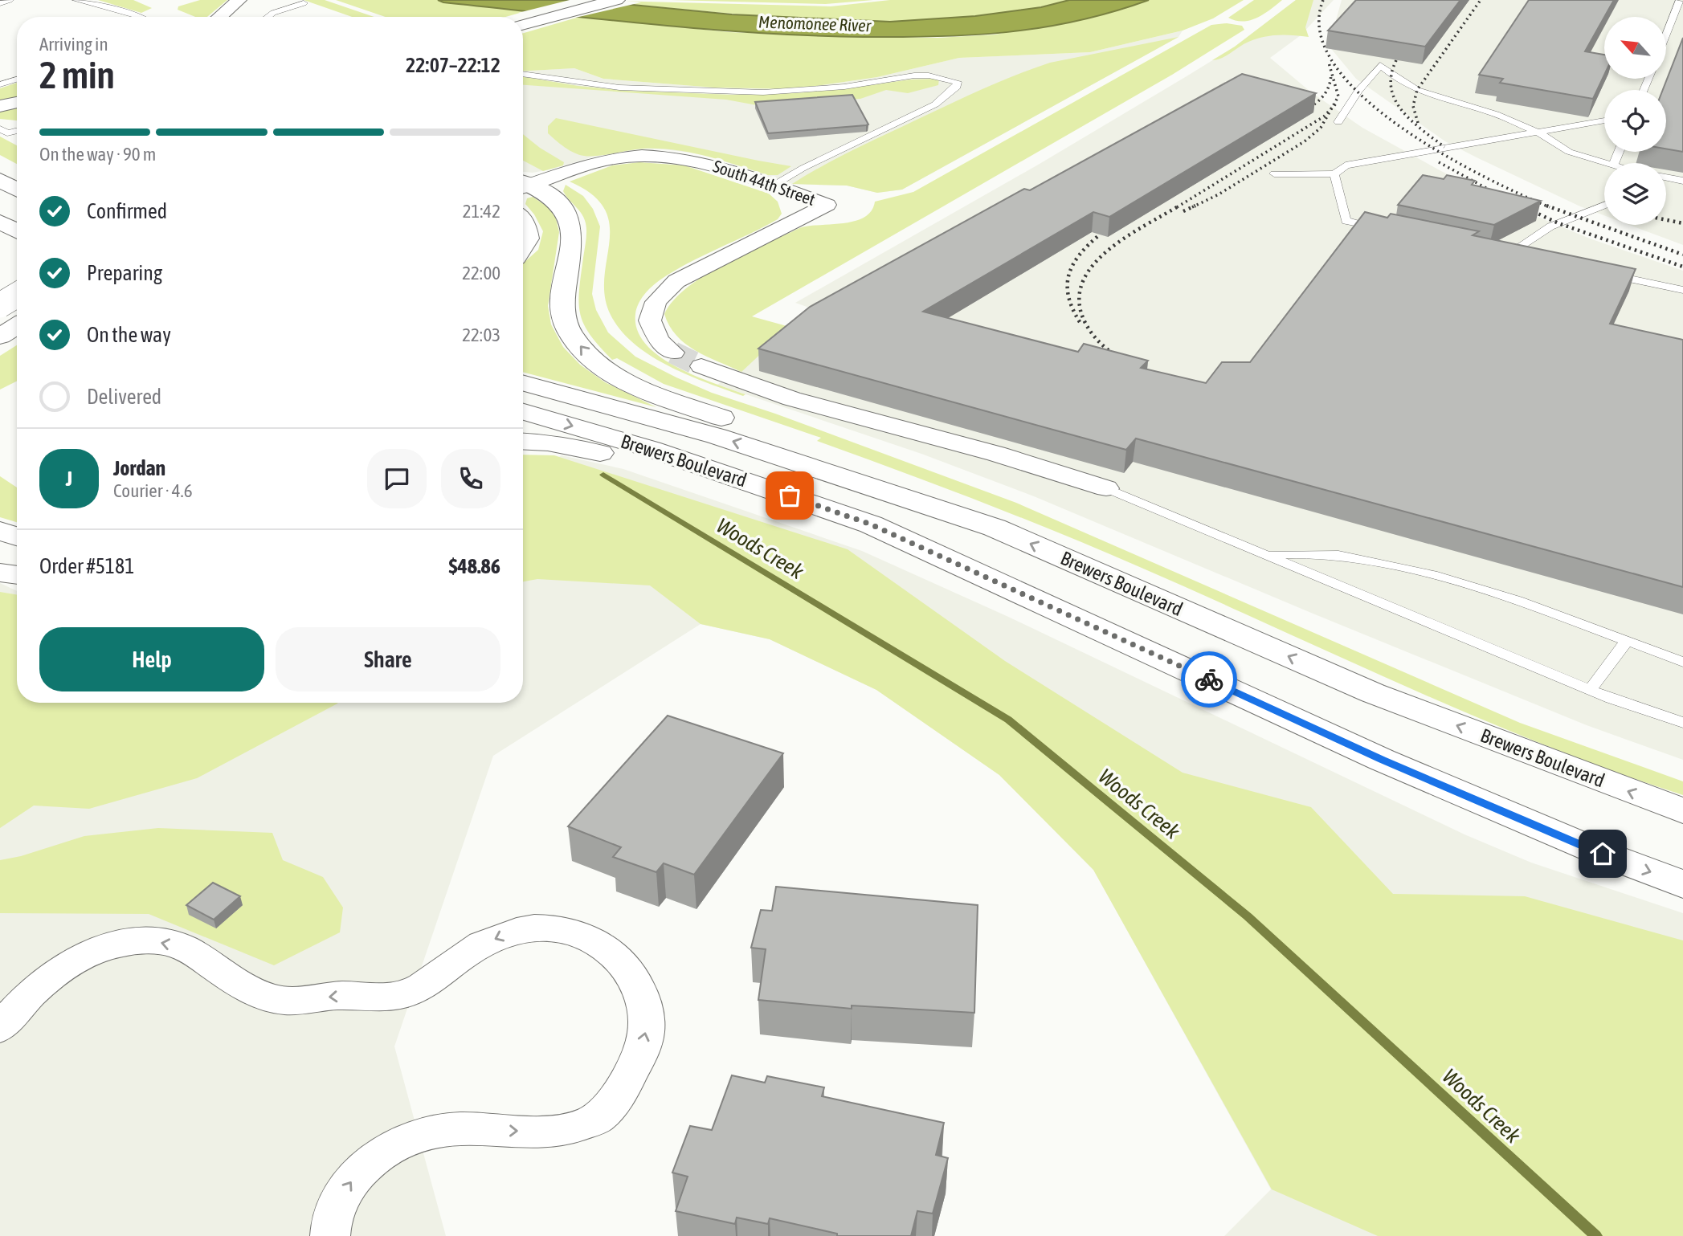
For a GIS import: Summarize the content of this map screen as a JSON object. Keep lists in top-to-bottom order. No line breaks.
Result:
{"streets":{"main road":["Brewers Boulevard"],"street":["South 44th Street"]},"water":["Menomonee River","Woods Creek"],"north":"top left","page":{"heading":["2 min","Arriving in","22:07–22:12"],"panel":["Jordan","Courier · 4.6","Order #5181","$48.86"],"bar":"On the way · 90 m","list":[["Confirmed","21:42"],["Preparing","22:00"],["On the way","22:03"],"Delivered"],"round":"J","buttons":["Help","Share"]}}
